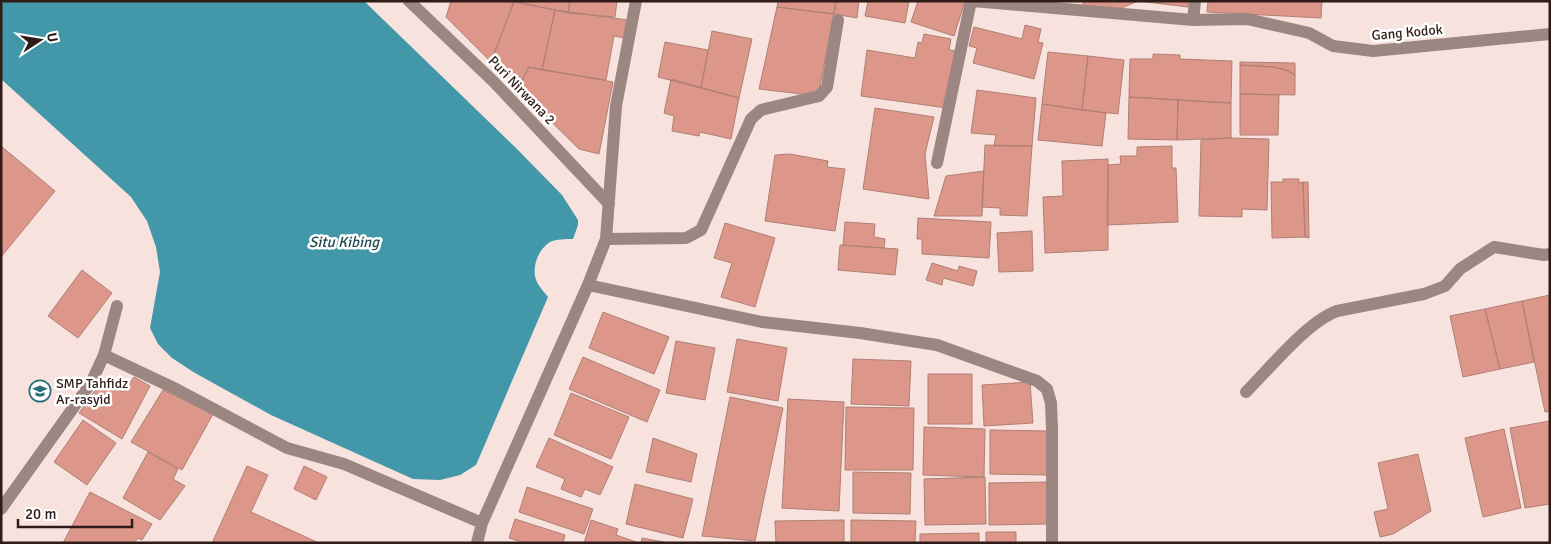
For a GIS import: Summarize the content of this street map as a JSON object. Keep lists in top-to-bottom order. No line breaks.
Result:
{"streets":{"street":["Gang Kodok","Puri Nirwana 2"]},"water":["Situ Kibing"],"places":{"school or university":["SMP Tahfidz Ar-rasyid"]},"scale_bar":"20 m","north":"right"}
